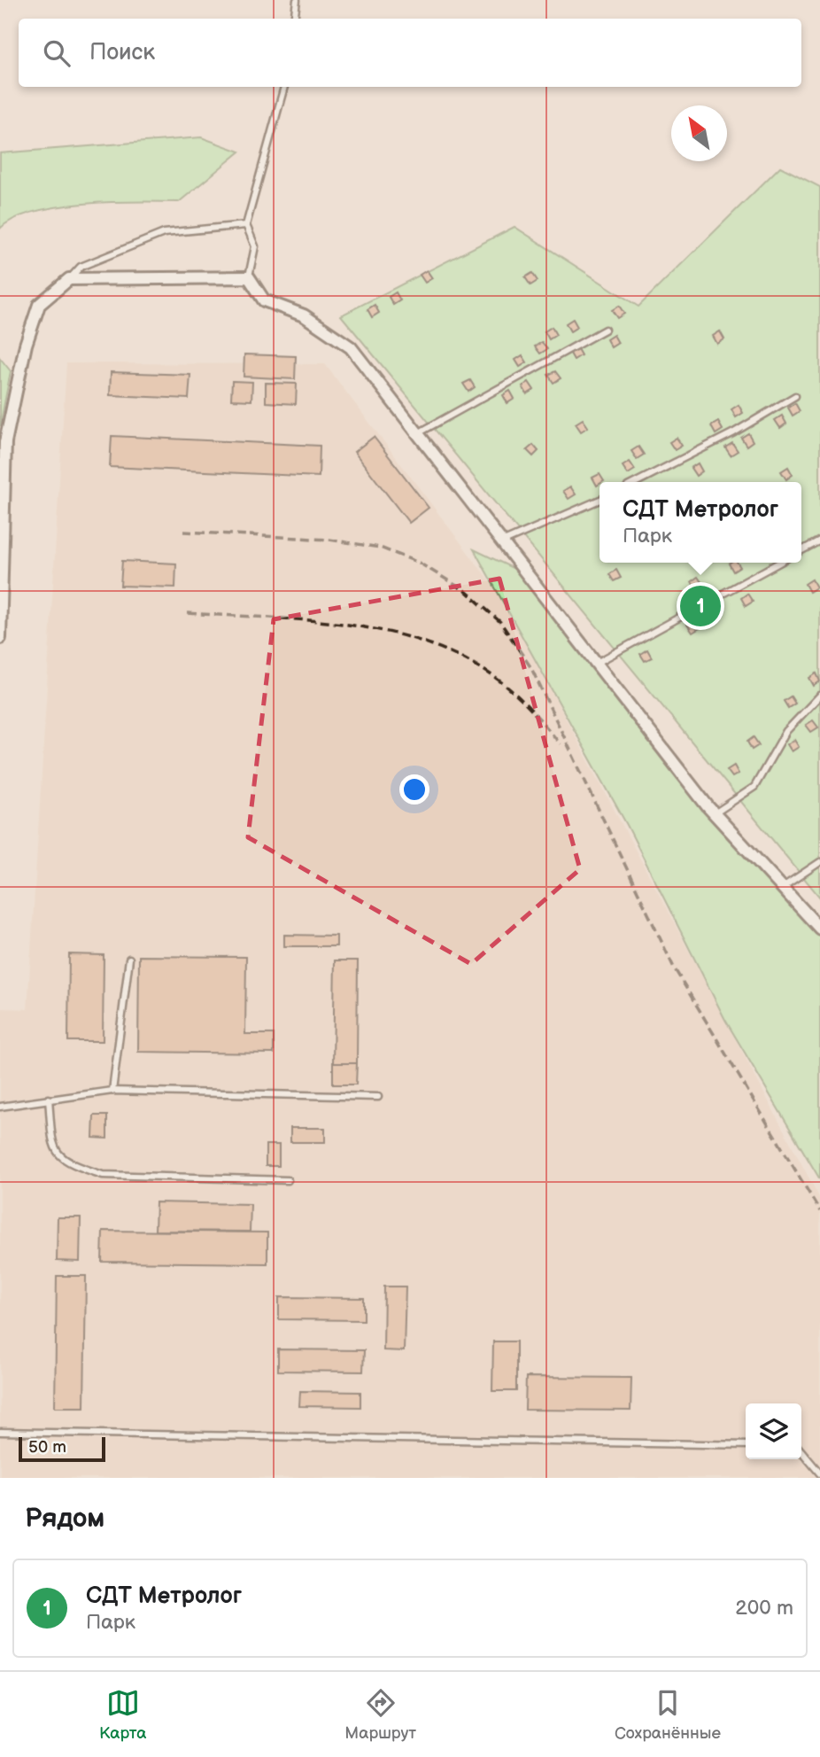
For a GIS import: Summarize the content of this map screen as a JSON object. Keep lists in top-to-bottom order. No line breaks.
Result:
{"scale_bar":"50 m","north":"top left","page":{"search":"Поиск","popup":["СДТ Метролог","Парк"],"pins":"1","scale":"50 m","heading":"Рядом","list":[{"mark":"1","name":"СДТ Метролог","note":"Парк","value":"200 m"}],"nav":["Карта","Маршрут","Сохранённые"]}}
